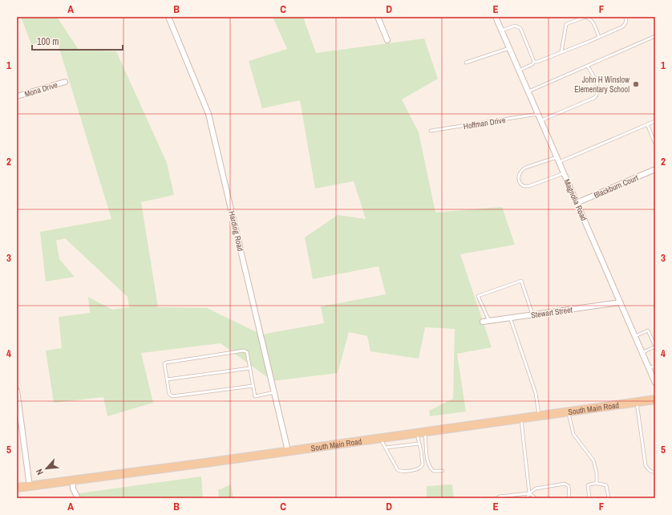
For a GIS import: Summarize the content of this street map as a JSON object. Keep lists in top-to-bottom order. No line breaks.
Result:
{"streets":{"main road":["South Main Road"],"street":["Mona Drive","Blackburn Court","Magnolia Road","Harding Road","Stewart Street"],"lane":["Hoffman Drive"]},"crossings":[["Hoffman Drive","Magnolia Road"],["Blackburn Court","Magnolia Road"],["Magnolia Road","Stewart Street"],["Harding Road","South Main Road"]],"places":["John H Winslow Elementary School"],"scale_bar":"100 m","north":"bottom left","grid":{"columns":["A","B","C","D","E","F"],"rows":["1","2","3","4","5"]}}
